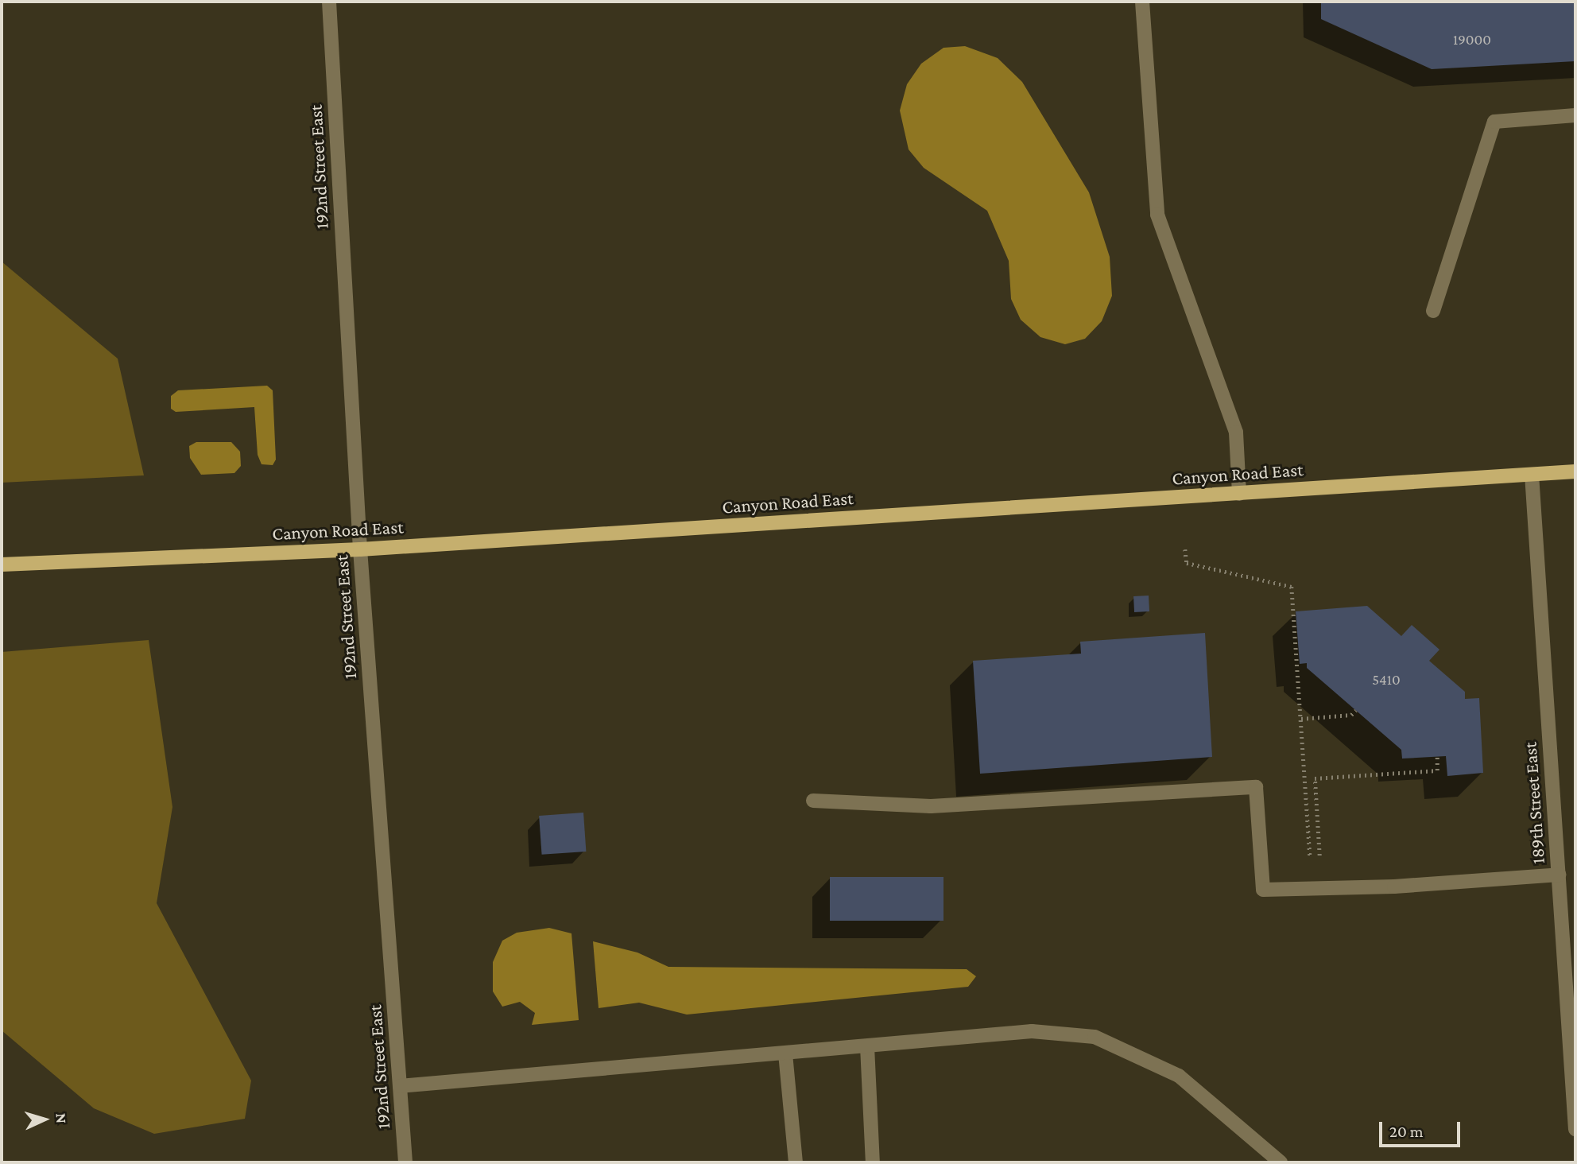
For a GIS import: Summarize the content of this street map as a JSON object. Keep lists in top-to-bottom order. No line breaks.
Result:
{"streets":{"main road":["Canyon Road East"],"street":["192nd Street East","189th Street East"]},"crossings":[["192nd Street East","Canyon Road East"],["Canyon Road East","189th Street East"]],"house_numbers":["19000","5410"],"scale_bar":"20 m","north":"right"}
